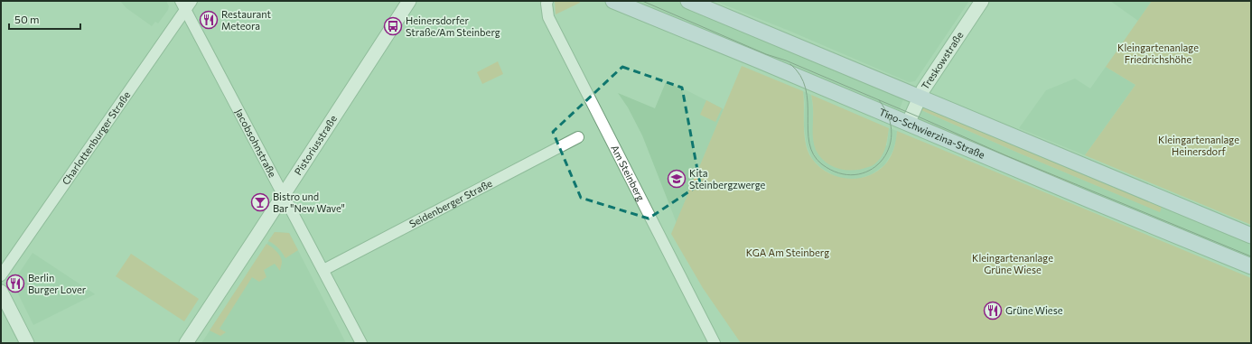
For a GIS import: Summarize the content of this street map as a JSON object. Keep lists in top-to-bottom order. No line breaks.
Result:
{"streets":{"main road":["Tino-Schwierzina-Straße"],"street":["Treskowstraße","Charlottenburger Straße","Jacobsohnstraße","Pistoriusstraße","Am Steinberg","Seidenberger Straße"]},"crossings":[["Treskowstraße","Tino-Schwierzina-Straße"],["Charlottenburger Straße","Jacobsohnstraße"],["Jacobsohnstraße","Pistoriusstraße"],["Jacobsohnstraße","Seidenberger Straße"]],"parks":["Kleingartenanlage Friedrichshöhe","Kleingartenanlage Heinersdorf","KGA Am Steinberg","Kleingartenanlage Grüne Wiese"],"places":{"restaurant":["Restaurant Meteora","Berlin Burger Lover","Grüne Wiese"],"bus stop":["Heinersdorfer Straße/Am Steinberg"],"school or university":["Kita Steinbergzwerge"],"bar":["Bistro und Bar \"New Wave\""]},"scale_bar":"50 m"}
